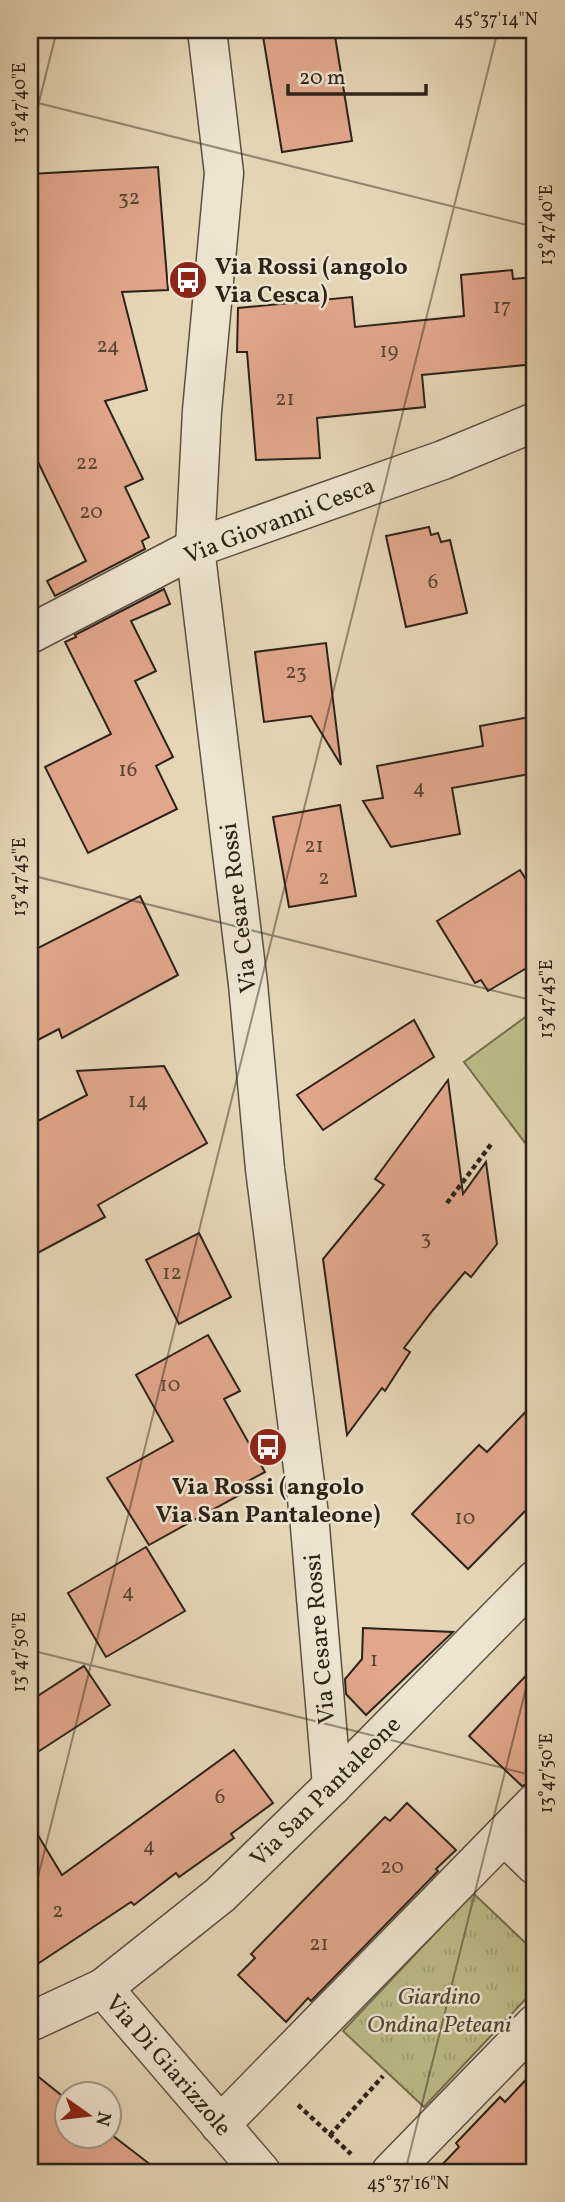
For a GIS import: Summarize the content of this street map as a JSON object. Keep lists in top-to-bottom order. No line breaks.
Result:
{"streets":{"street":["Via Giovanni Cesca","Via Cesare Rossi","Via San Pantaleone","Via Di Giarizzole"]},"crossings":[["Via Giovanni Cesca","Via Cesare Rossi"],["Via Cesare Rossi","Via San Pantaleone"],["Via San Pantaleone","Via Di Giarizzole"]],"parks":["Giardino Ondina Peteani"],"places":{"bus stop":["Via Rossi (angolo Via Cesca)","Via Rossi (angolo Via San Pantaleone)"]},"house_numbers":["32","17","24","19","21","22","20","6","23","16","4","21","2","14","3","12","10","10","4","1","6","4","20","2","21"],"scale_bar":"20 m","north":"right","coordinates":["45°37'14\"N","13°47'40\"E","13°47'45\"E","13°47'50\"E","45°37'16\"N"]}
